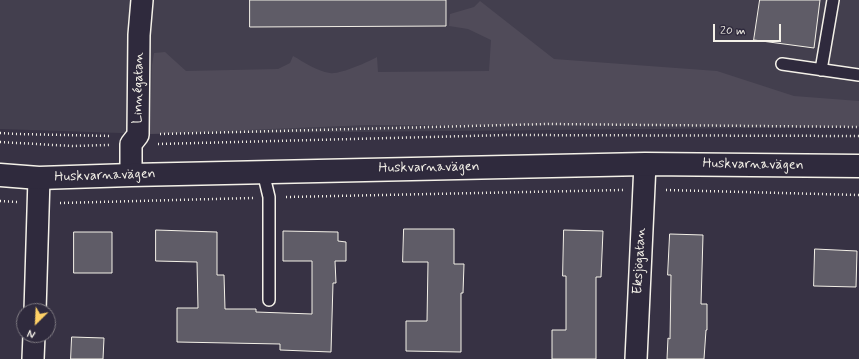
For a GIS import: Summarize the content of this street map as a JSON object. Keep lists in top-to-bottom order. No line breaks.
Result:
{"streets":{"street":["Linnégatan","Huskvarnavägen","Eksjögatan"]},"crossings":[["Linnégatan","Huskvarnavägen"],["Huskvarnavägen","Eksjögatan"]],"scale_bar":"20 m","north":"bottom left"}
